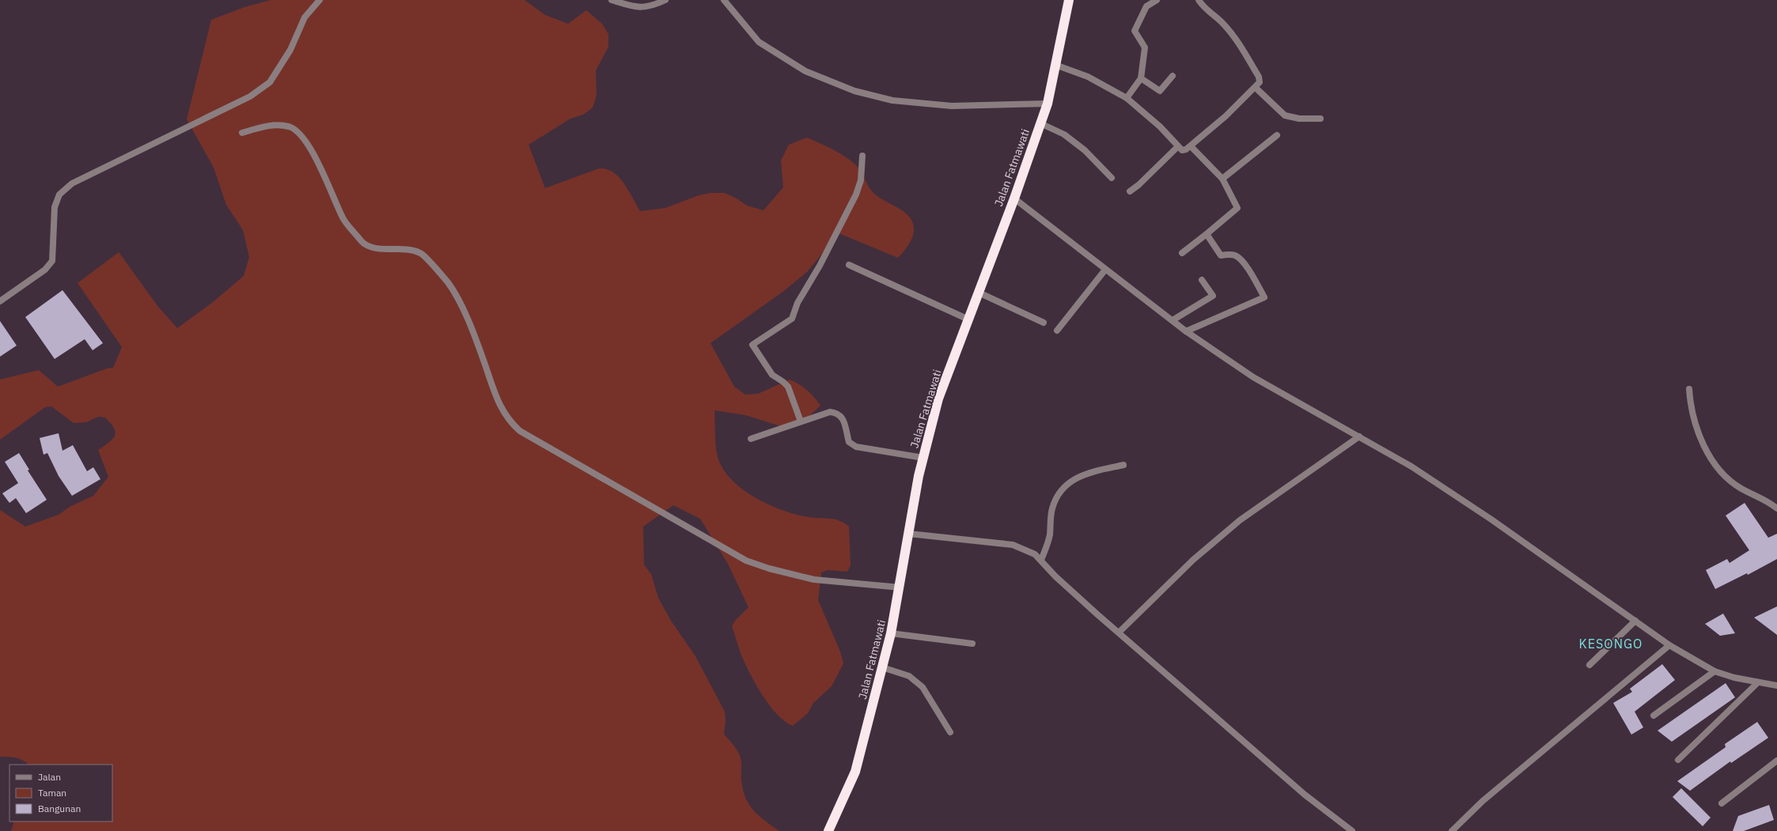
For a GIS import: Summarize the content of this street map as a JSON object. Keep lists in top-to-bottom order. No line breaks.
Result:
{"streets":{"highway":["Jalan Fatmawati"]},"districts":["KESONGO"],"legend":["Jalan","Taman","Bangunan"]}
